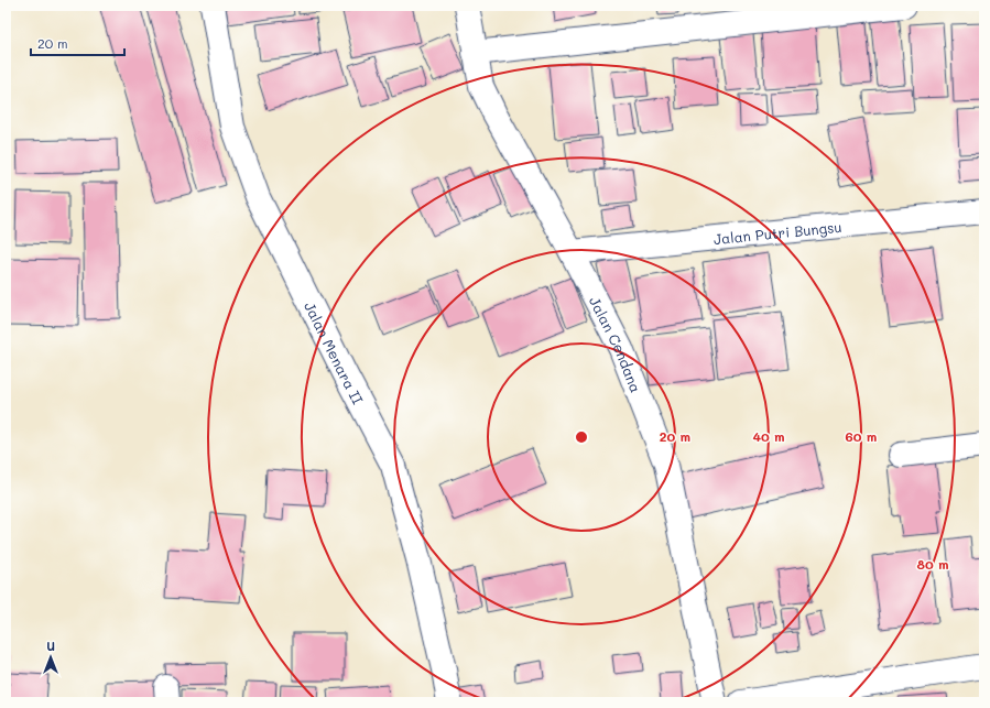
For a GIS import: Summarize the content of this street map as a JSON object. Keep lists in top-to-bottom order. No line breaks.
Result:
{"streets":{"street":["Jalan Putri Bungsu","Jalan Cendana","Jalan Menara II"]},"crossings":[["Jalan Putri Bungsu","Jalan Cendana"]],"scale_bar":"20 m","north":"top","rings":["20 m","40 m","60 m","80 m"]}
